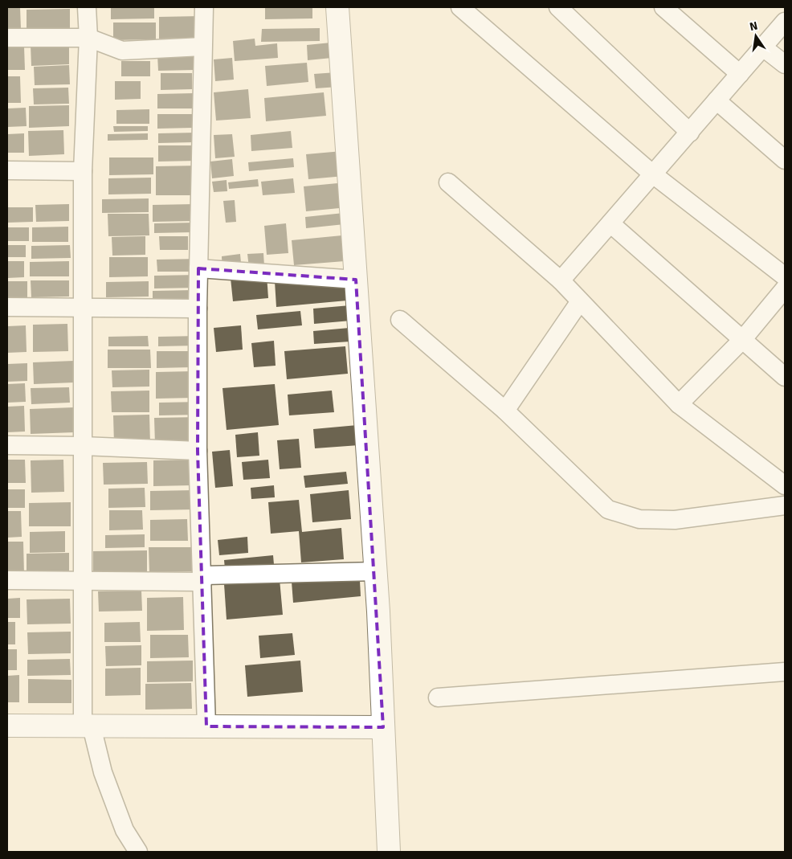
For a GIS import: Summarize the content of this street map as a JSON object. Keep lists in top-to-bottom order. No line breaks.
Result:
{"north":"top"}
